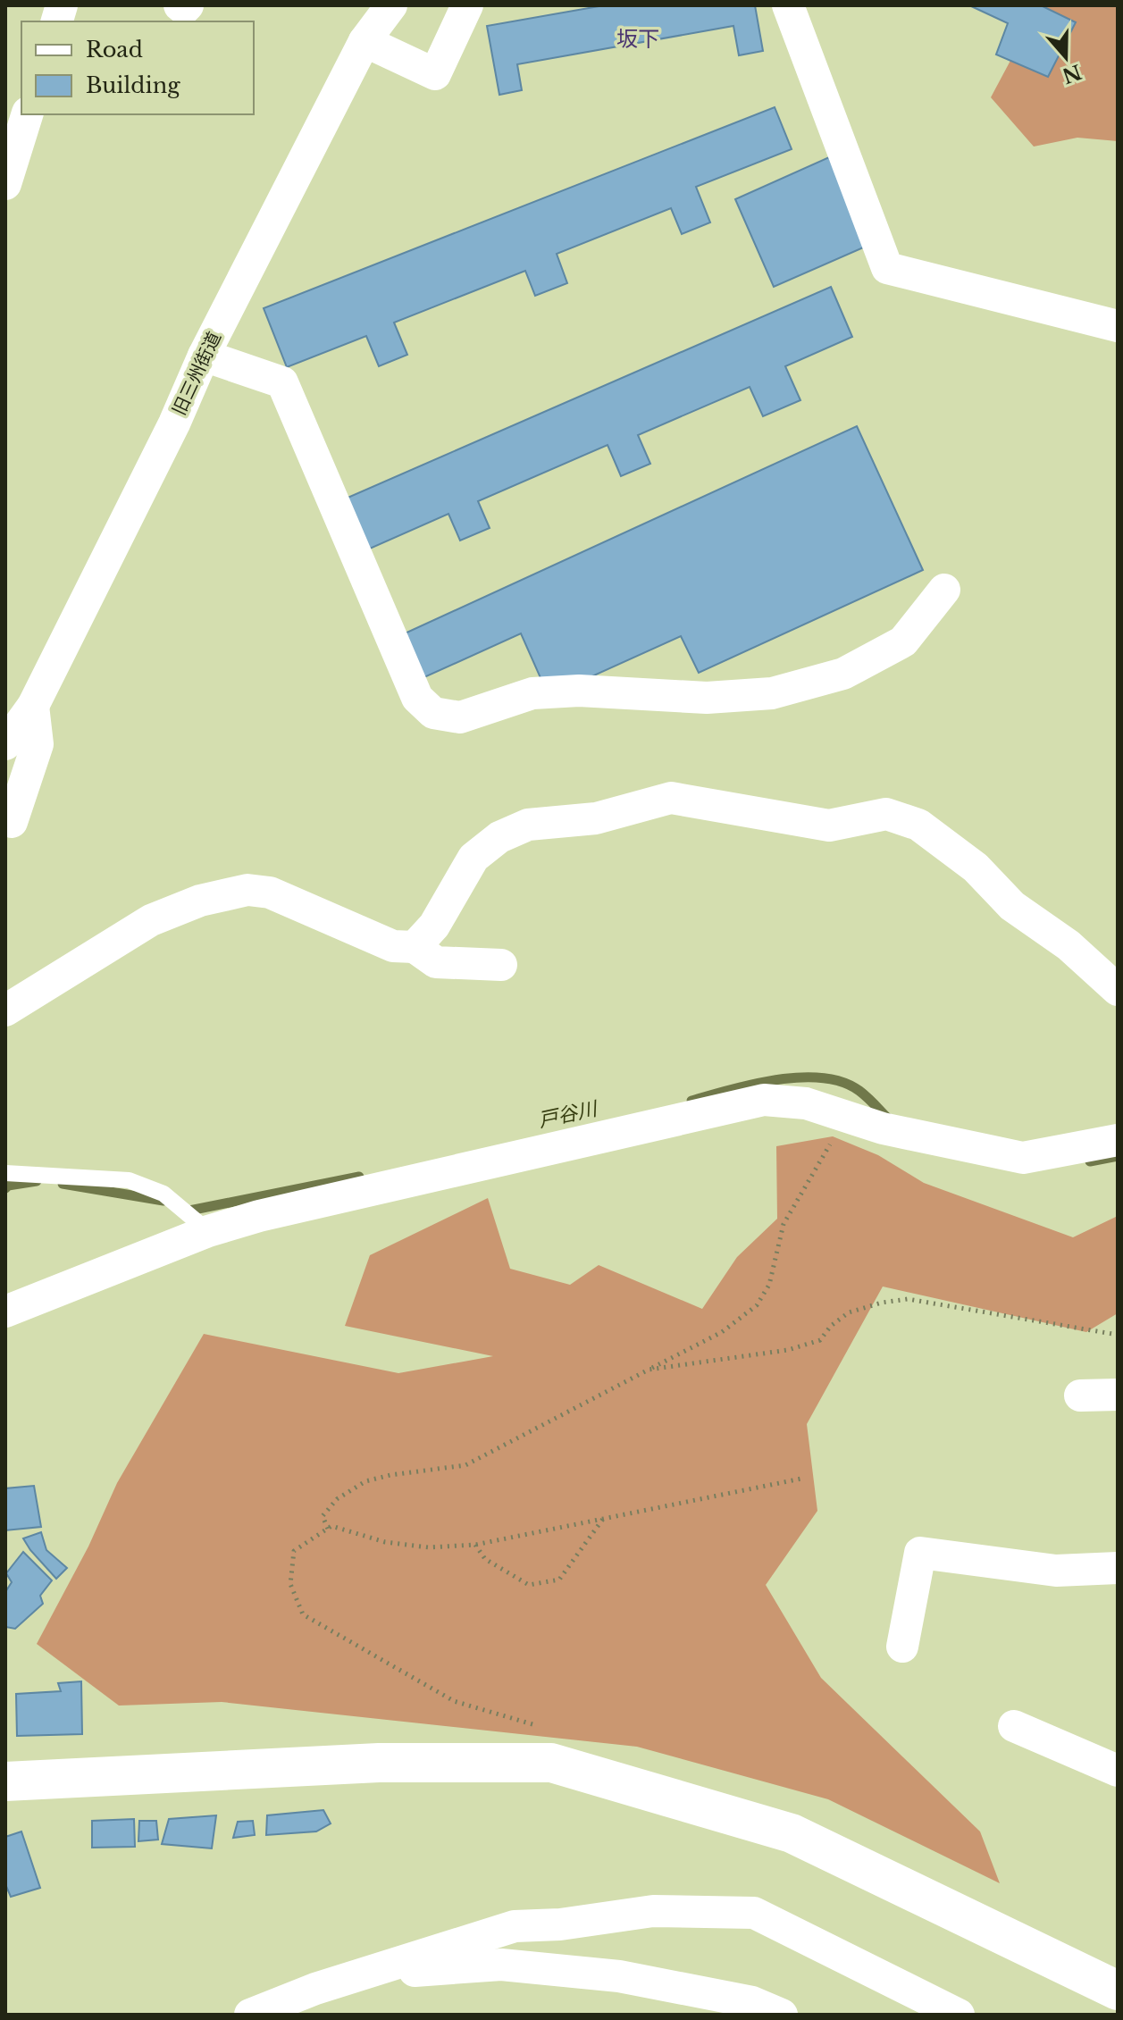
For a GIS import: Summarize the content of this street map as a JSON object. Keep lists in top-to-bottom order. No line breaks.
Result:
{"streets":{"street":["旧三州街道"]},"districts":["坂下"],"water":["戸谷川"],"legend":["Road","Building"],"north":"bottom"}
